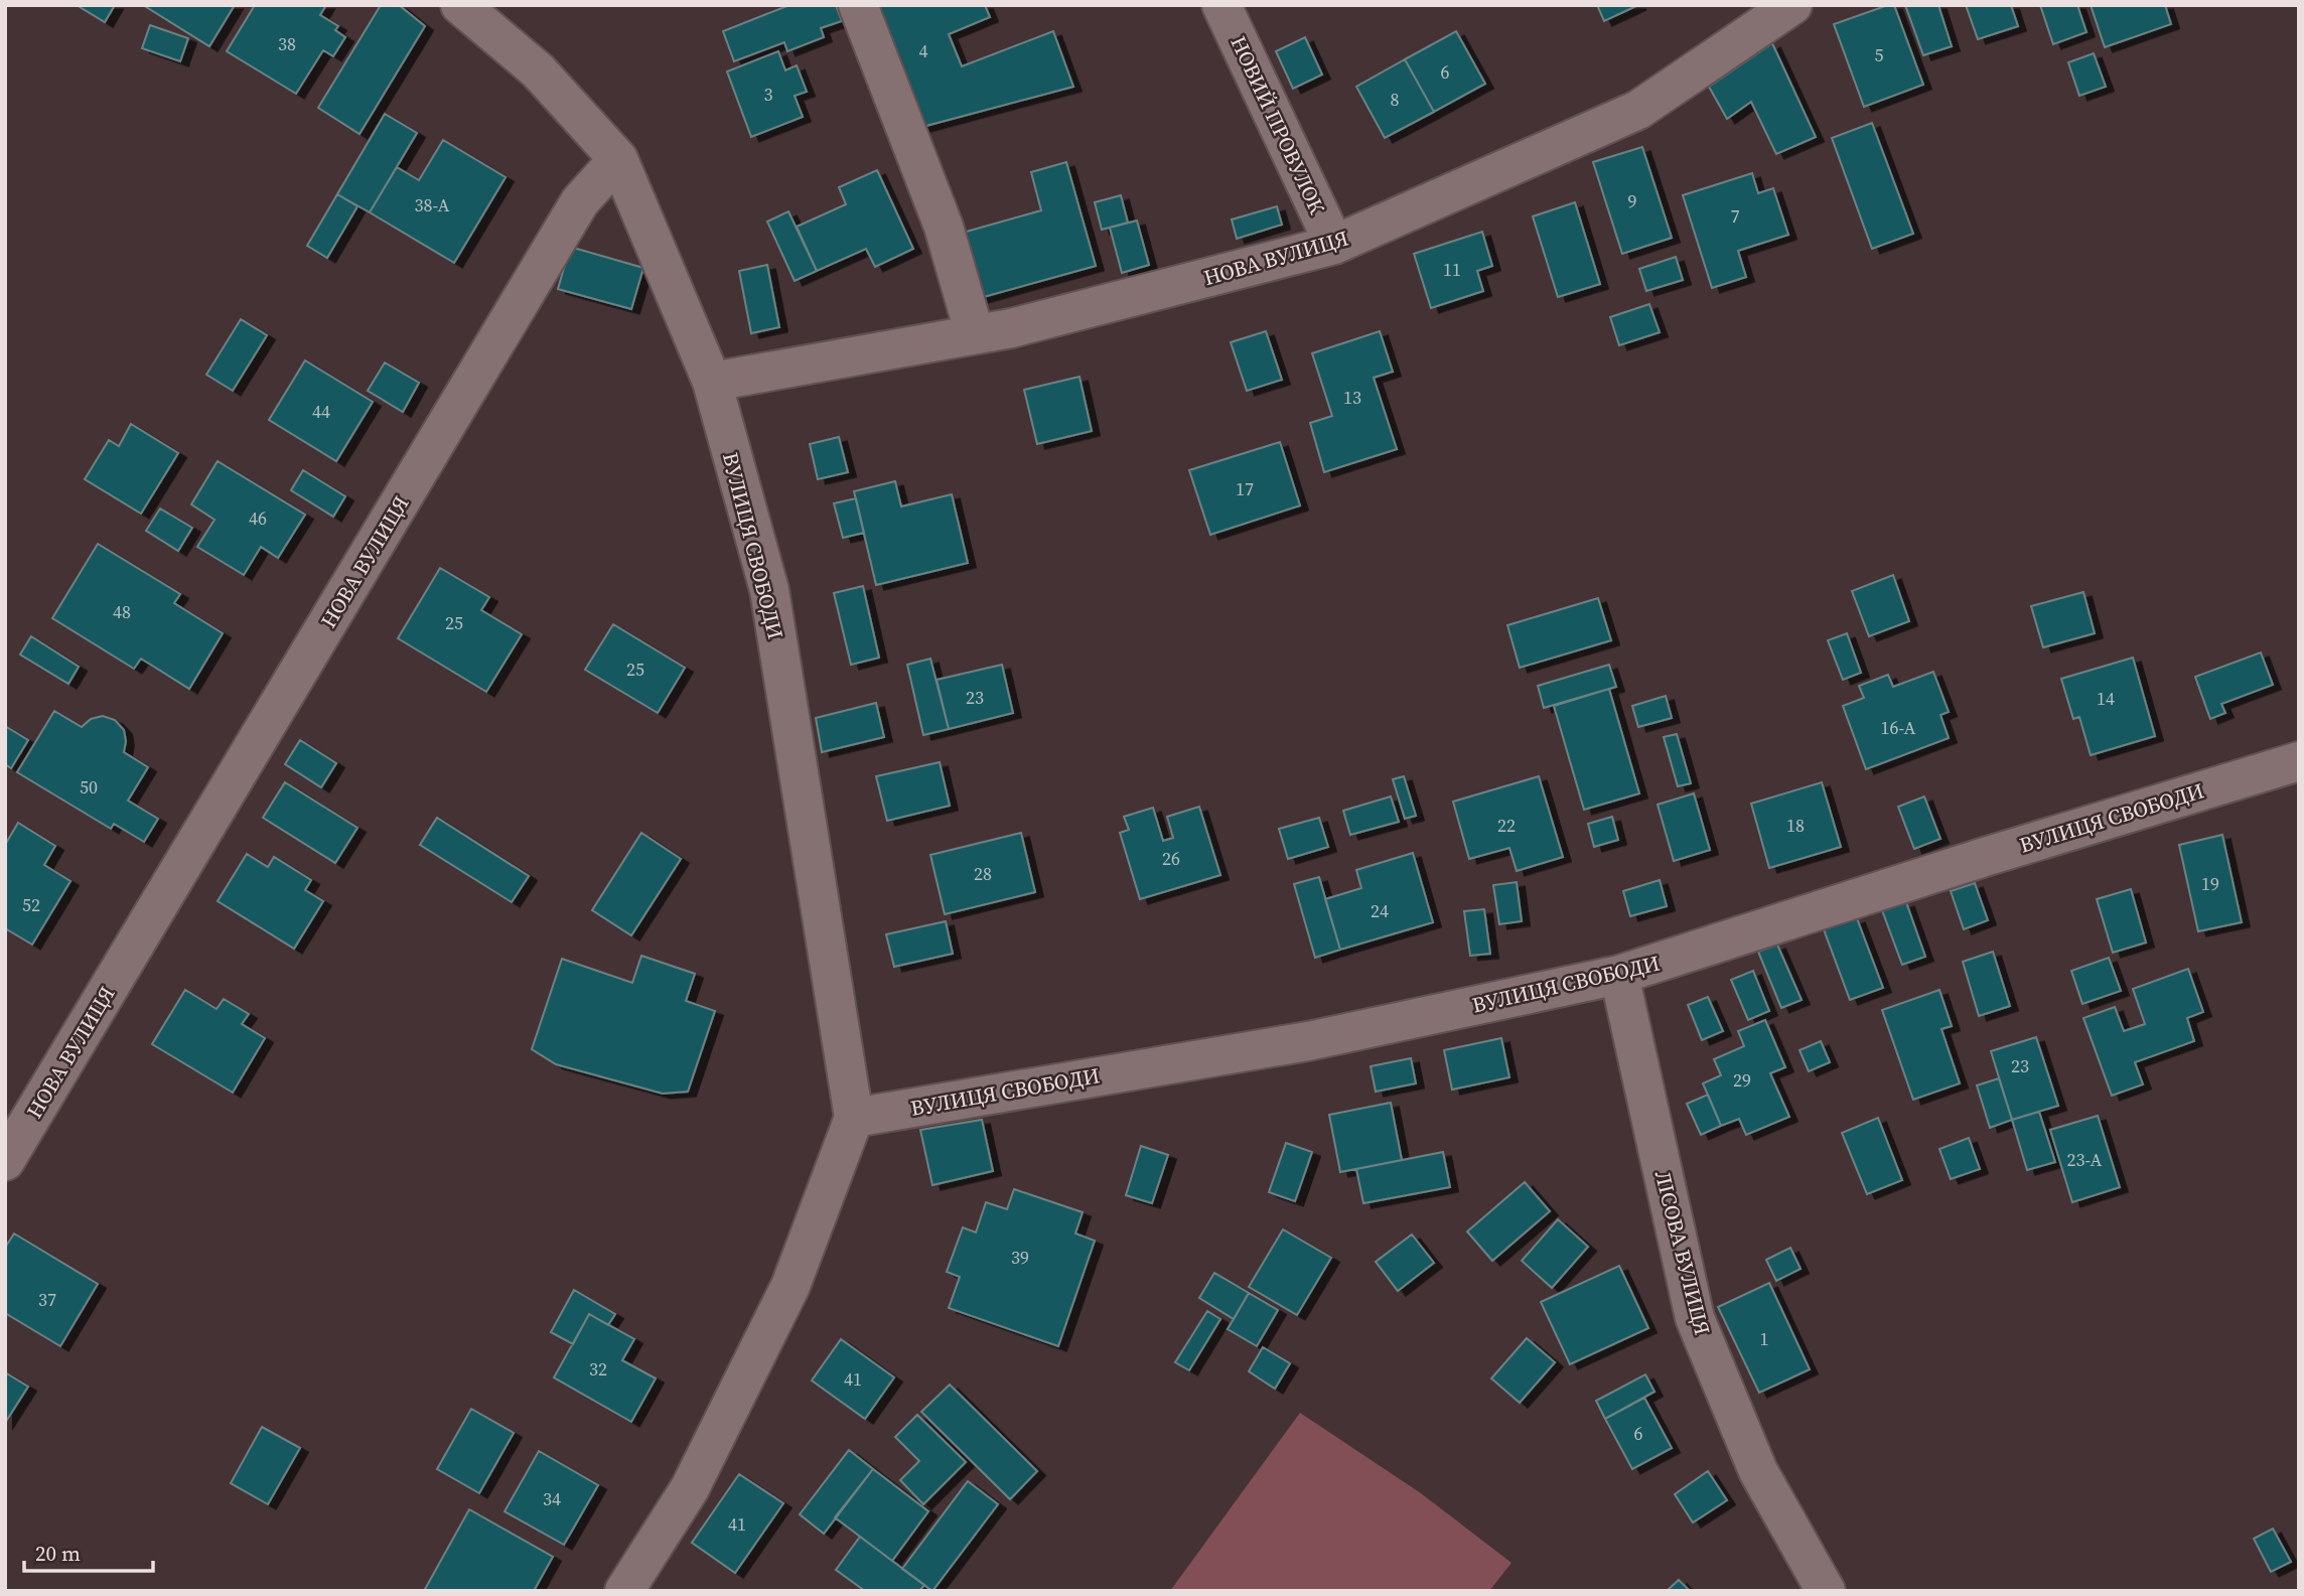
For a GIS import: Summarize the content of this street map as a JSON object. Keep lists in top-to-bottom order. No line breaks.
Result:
{"streets":{"street":["НОВИЙ ПРОВУЛОК","НОВА ВУЛИЦЯ","ВУЛИЦЯ СВОБОДИ","ЛІСОВА ВУЛИЦЯ"]},"crossings":[["НОВИЙ ПРОВУЛОК","НОВА ВУЛИЦЯ"],["НОВА ВУЛИЦЯ","ВУЛИЦЯ СВОБОДИ"],["ВУЛИЦЯ СВОБОДИ","ЛІСОВА ВУЛИЦЯ"]],"house_numbers":["38","4","5","6","3","8","9","38-А","7","11","13","44","17","46","48","25","25","23","14","16-А","50","22","18","26","28","19","52","24","23","29","23-А","39","37","1","32","41","6","34","41"],"scale_bar":"20 m"}
